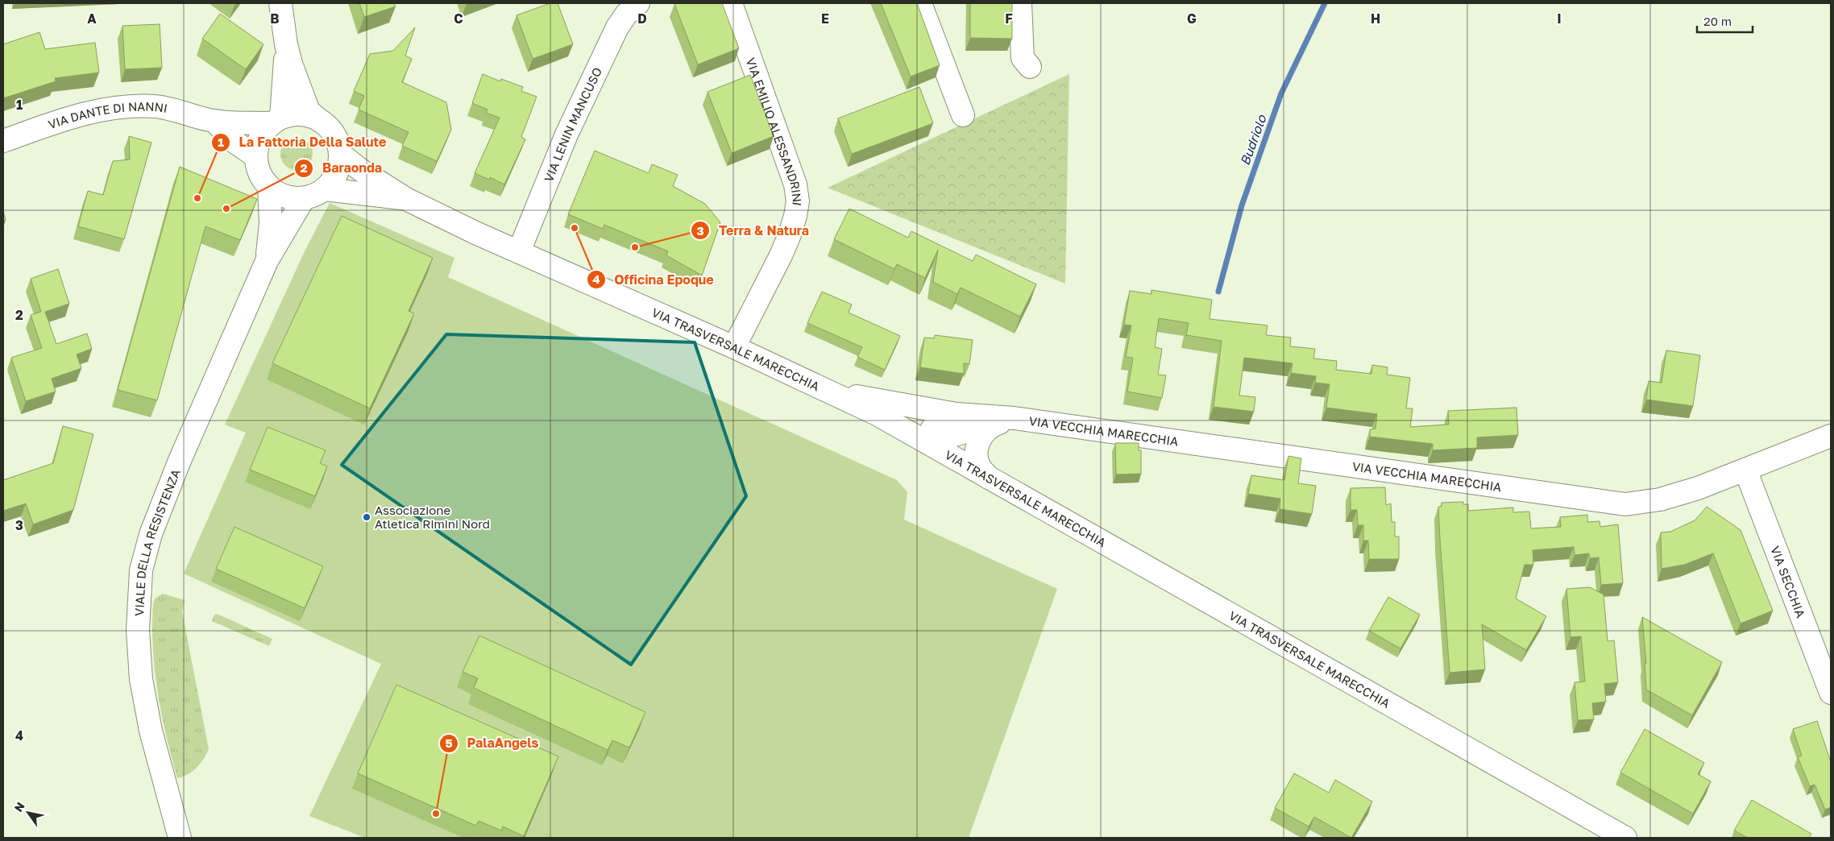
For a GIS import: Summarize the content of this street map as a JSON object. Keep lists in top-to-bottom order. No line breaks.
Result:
{"streets":{"street":["VIA DANTE DI NANNI","VIA LENIN MANCUSO","VIA EMILIO ALESSANDRINI","VIA TRASVERSALE MARECCHIA","VIA VECCHIA MARECCHIA","VIALE DELLA RESISTENZA","VIA SECCHIA"]},"crossings":[["VIA DANTE DI NANNI","VIA TRASVERSALE MARECCHIA"],["VIA DANTE DI NANNI","VIALE DELLA RESISTENZA"],["VIA LENIN MANCUSO","VIA TRASVERSALE MARECCHIA"],["VIA EMILIO ALESSANDRINI","VIA TRASVERSALE MARECCHIA"],["VIA TRASVERSALE MARECCHIA","VIA VECCHIA MARECCHIA"],["VIA TRASVERSALE MARECCHIA","VIALE DELLA RESISTENZA"],["VIA VECCHIA MARECCHIA","VIA SECCHIA"]],"water":["Budriolo"],"places":["La Fattoria Della Salute","Baraonda","Officina Epoque","Terra & Natura","Associazione Atletica Rimini Nord","PalaAngels"],"scale_bar":"20 m","north":"top left","grid":{"columns":["A","B","C","D","E","F","G","H","I"],"rows":["1","2","3","4"]}}
